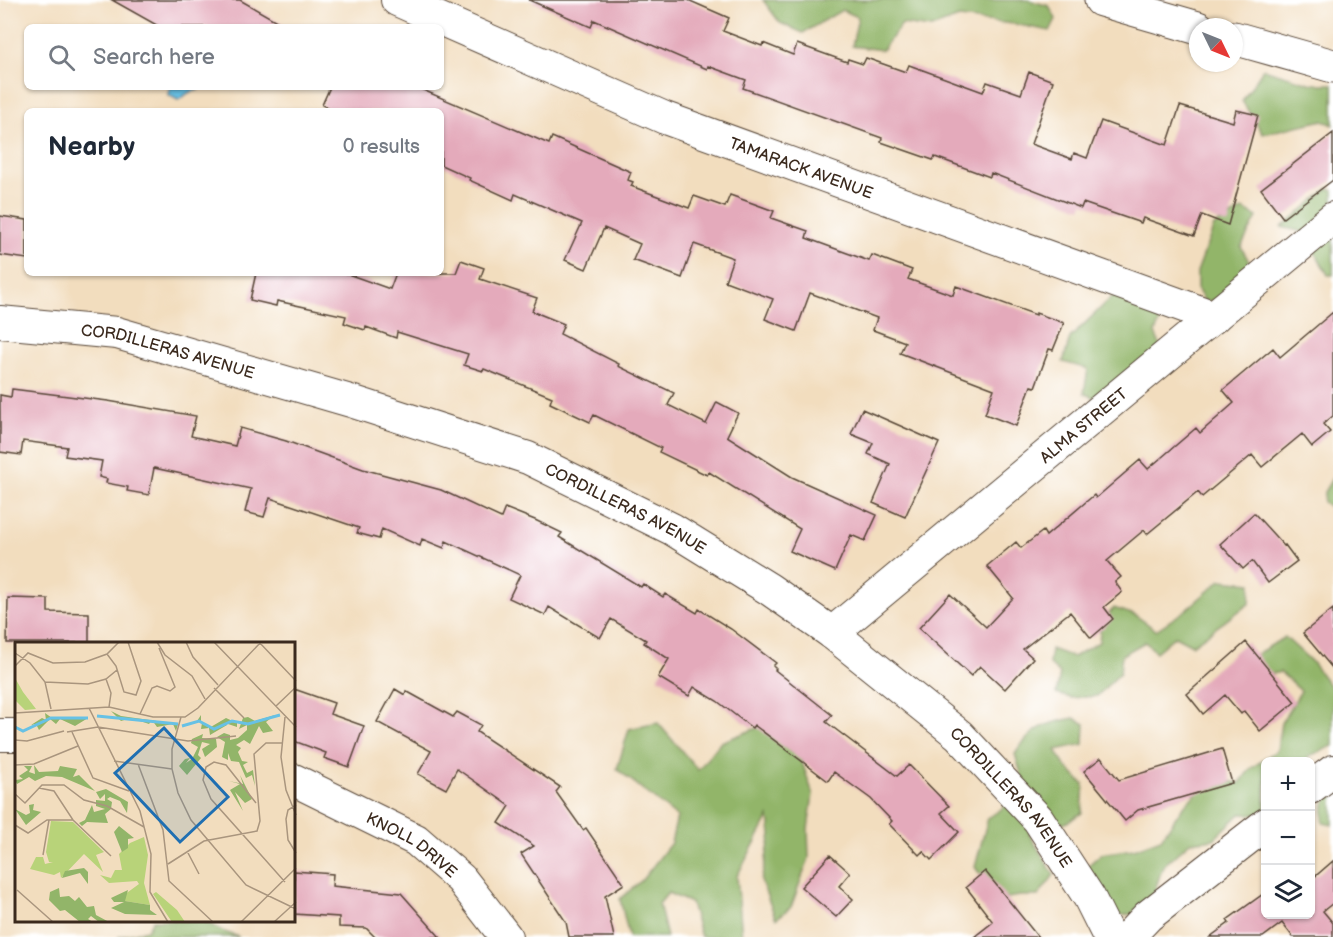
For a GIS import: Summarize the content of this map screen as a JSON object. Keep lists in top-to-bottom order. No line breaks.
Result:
{"streets":{"street":["TAMARACK AVENUE","CORDILLERAS AVENUE","ALMA STREET","KNOLL DRIVE"]},"crossings":[["TAMARACK AVENUE","ALMA STREET"],["CORDILLERAS AVENUE","ALMA STREET"]],"north":"bottom right","page":{"search":"Search here","heading":["Nearby","0 results"],"map_buttons":["+","−"]}}
